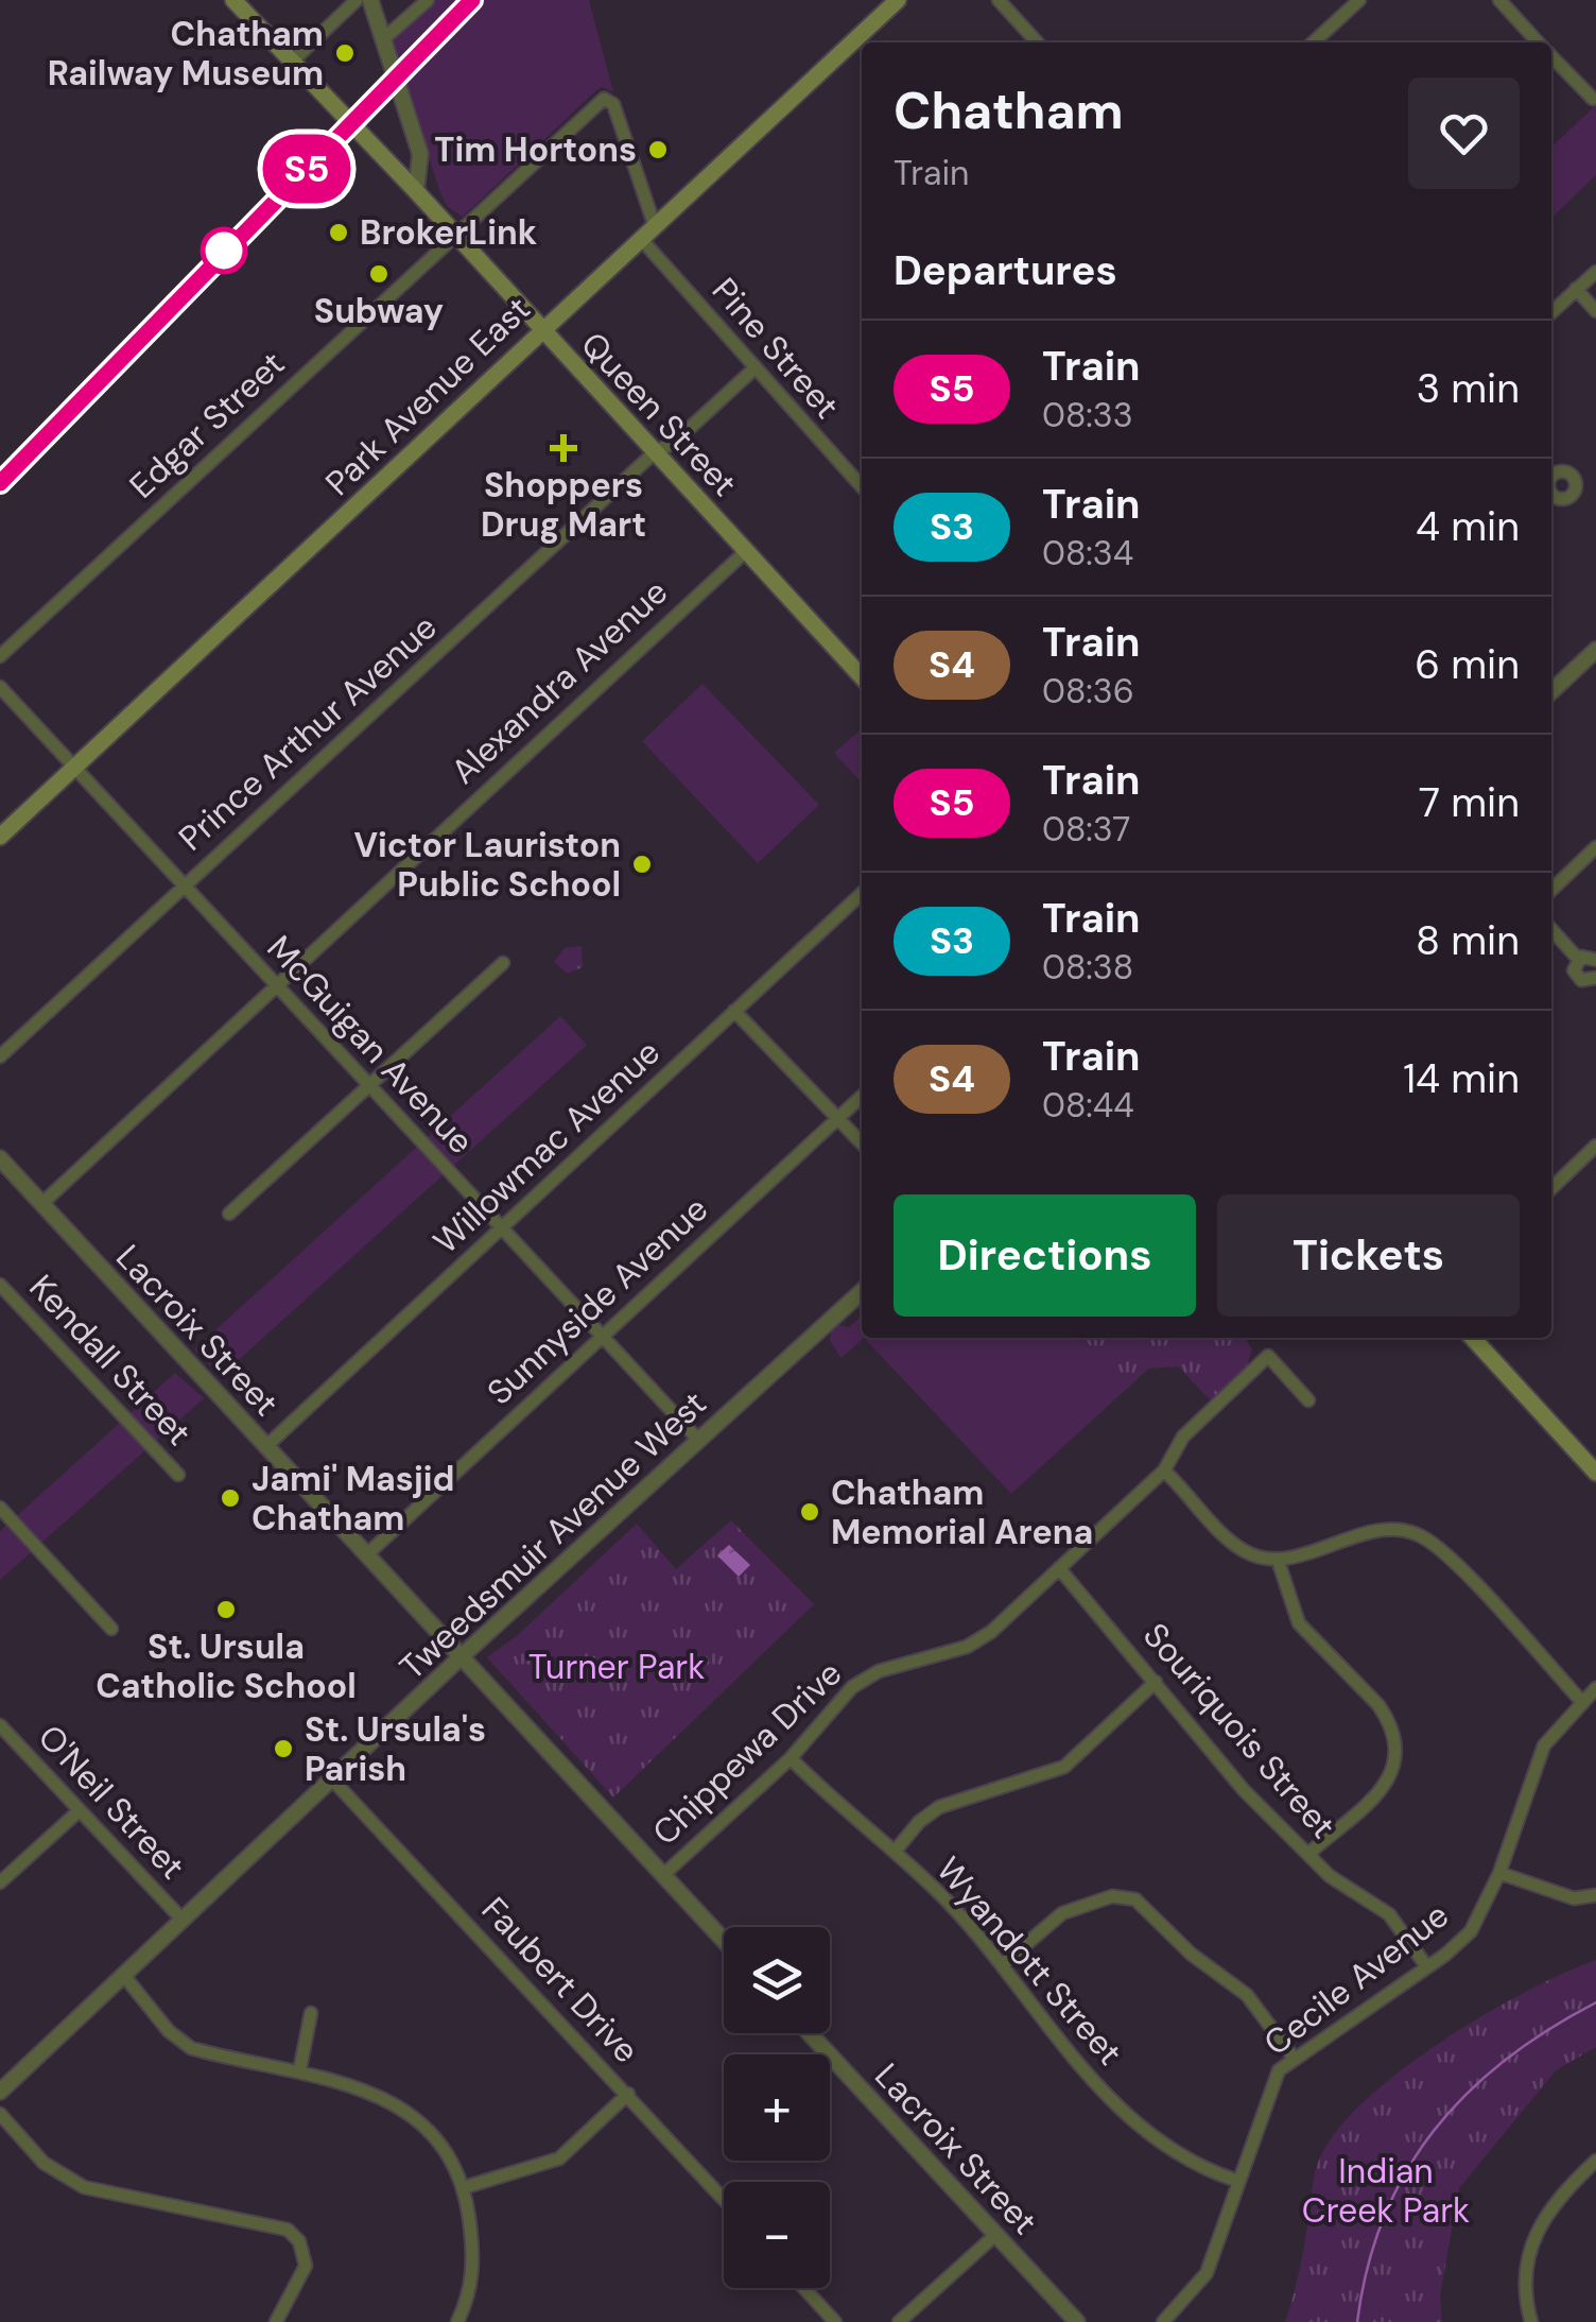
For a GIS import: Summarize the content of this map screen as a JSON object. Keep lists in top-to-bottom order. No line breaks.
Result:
{"streets":{"main road":["Park Avenue East","Queen Street"],"street":["Pine Street","Edgar Street","Alexandra Avenue","Prince Arthur Avenue","McGuigan Avenue","Willowmac Avenue","Sunnyside Avenue","Lacroix Street","Kendall Street","Tweedsmuir Avenue West","Souriquois Street","Chippewa Drive","O'Neil Street","Wyandott Street","Cecile Avenue","Faubert Drive"]},"crossings":[["Pine Street","Park Avenue East"],["Pine Street","Prince Arthur Avenue"],["Park Avenue East","Queen Street"],["Park Avenue East","Edgar Street"],["Park Avenue East","McGuigan Avenue"],["Queen Street","Edgar Street"],["Queen Street","Alexandra Avenue"],["Queen Street","Prince Arthur Avenue"],["Alexandra Avenue","McGuigan Avenue"],["Alexandra Avenue","Lacroix Street"],["Prince Arthur Avenue","McGuigan Avenue"],["McGuigan Avenue","Willowmac Avenue"],["McGuigan Avenue","Sunnyside Avenue"],["McGuigan Avenue","Tweedsmuir Avenue West"],["Willowmac Avenue","Lacroix Street"],["Sunnyside Avenue","Lacroix Street"],["Lacroix Street","Tweedsmuir Avenue West"],["Lacroix Street","Chippewa Drive"],["Tweedsmuir Avenue West","O'Neil Street"],["Tweedsmuir Avenue West","Faubert Drive"],["Souriquois Street","Chippewa Drive"],["Souriquois Street","Cecile Avenue"],["Chippewa Drive","Wyandott Street"],["Wyandott Street","Cecile Avenue"]],"parks":["Turner Park","Indian Creek Park"],"places":{"other":["Chatham Railway Museum","Tim Hortons","BrokerLink","Subway","Victor Lauriston Public School","Jami' Masjid Chatham","Chatham Memorial Arena","St. Ursula Catholic School","St. Ursula's Parish"],"health":["Shoppers Drug Mart"]},"page":{"on_map":"S5","heading":[["Chatham","Train"],"Departures"],"list":[{"mark":"S5","name":"Train","note":"08:33","value":"3 min"},{"mark":"S3","name":"Train","note":"08:34","value":"4 min"},{"mark":"S4","name":"Train","note":"08:36","value":"6 min"},{"mark":"S5","name":"Train","note":"08:37","value":"7 min"},{"mark":"S3","name":"Train","note":"08:38","value":"8 min"},{"mark":"S4","name":"Train","note":"08:44","value":"14 min"}],"buttons":["Directions","Tickets"],"map_buttons":["+","−"]}}
